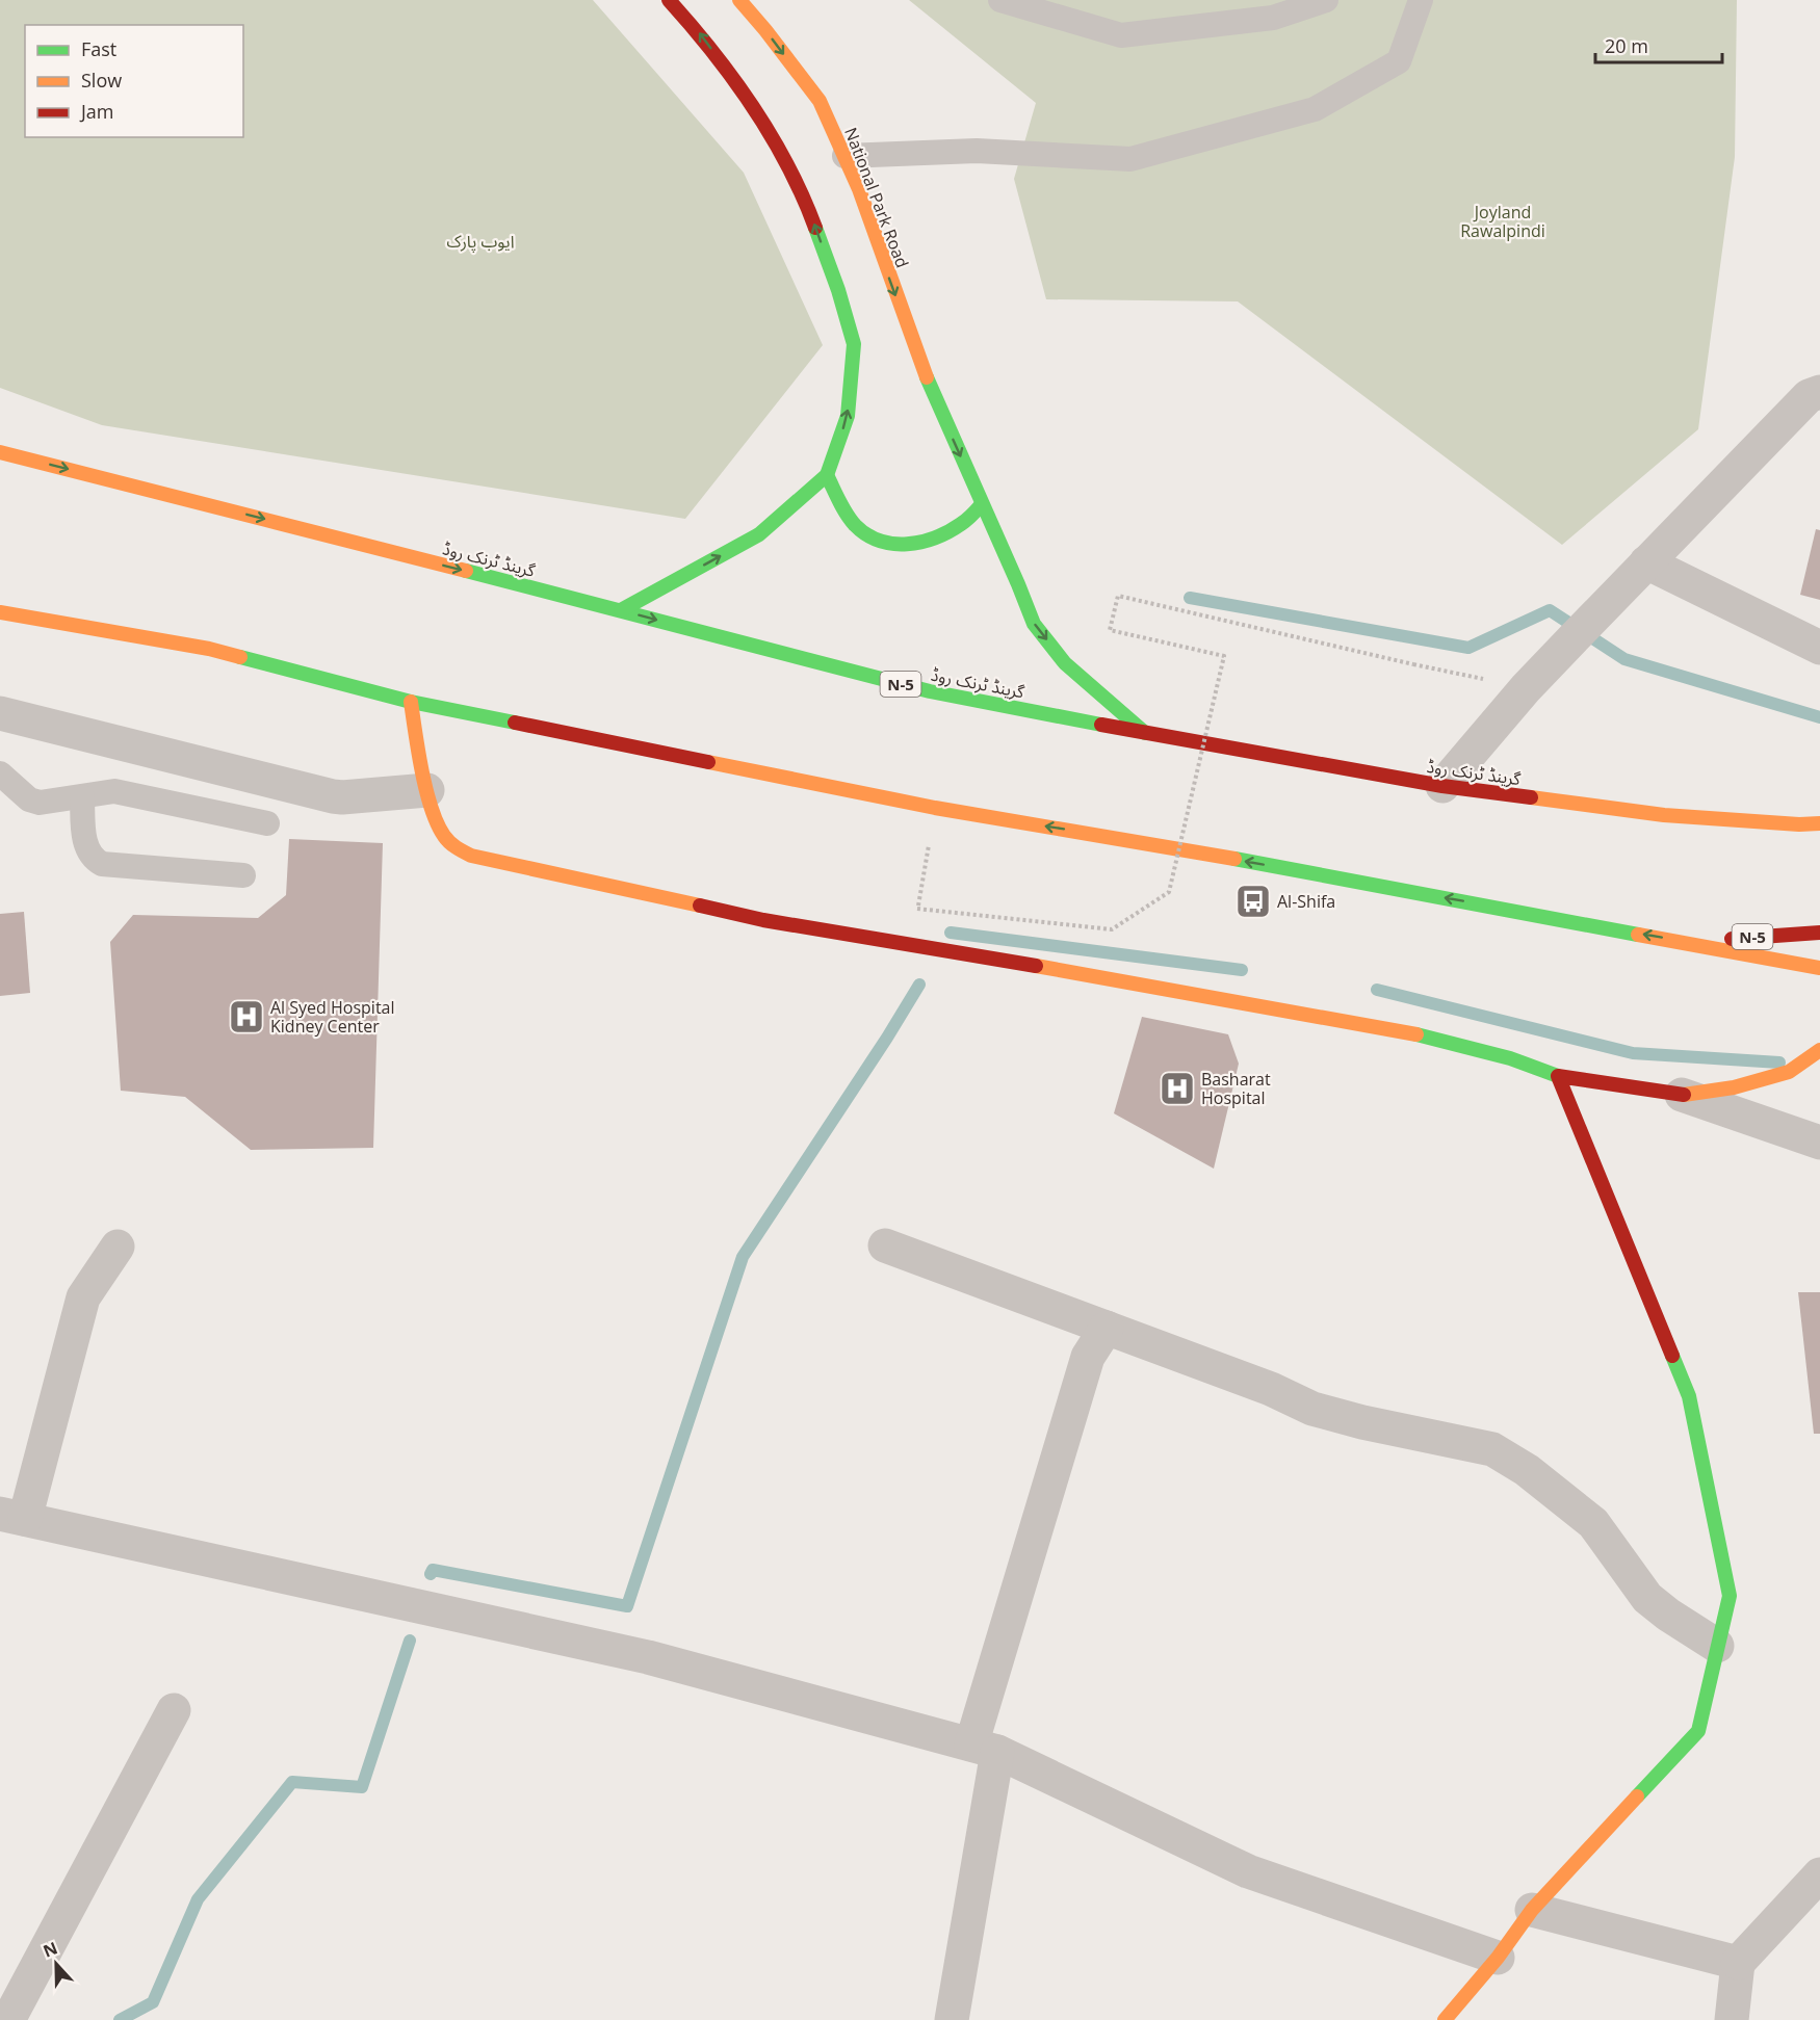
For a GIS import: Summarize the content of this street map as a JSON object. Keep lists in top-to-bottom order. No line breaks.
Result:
{"streets":{"main road":["National Park Road","گرینڈ ٹرنک روڈ","N-5"]},"crossings":[["National Park Road","گرینڈ ٹرنک روڈ"]],"parks":["Joyland Rawalpindi","ایوب پارک"],"places":{"bus stop":["Al-Shifa"],"hospital":["Al Syed Hospital Kidney Center","Basharat Hospital"]},"legend":["Fast","Slow","Jam"],"scale_bar":"20 m","north":"top"}
